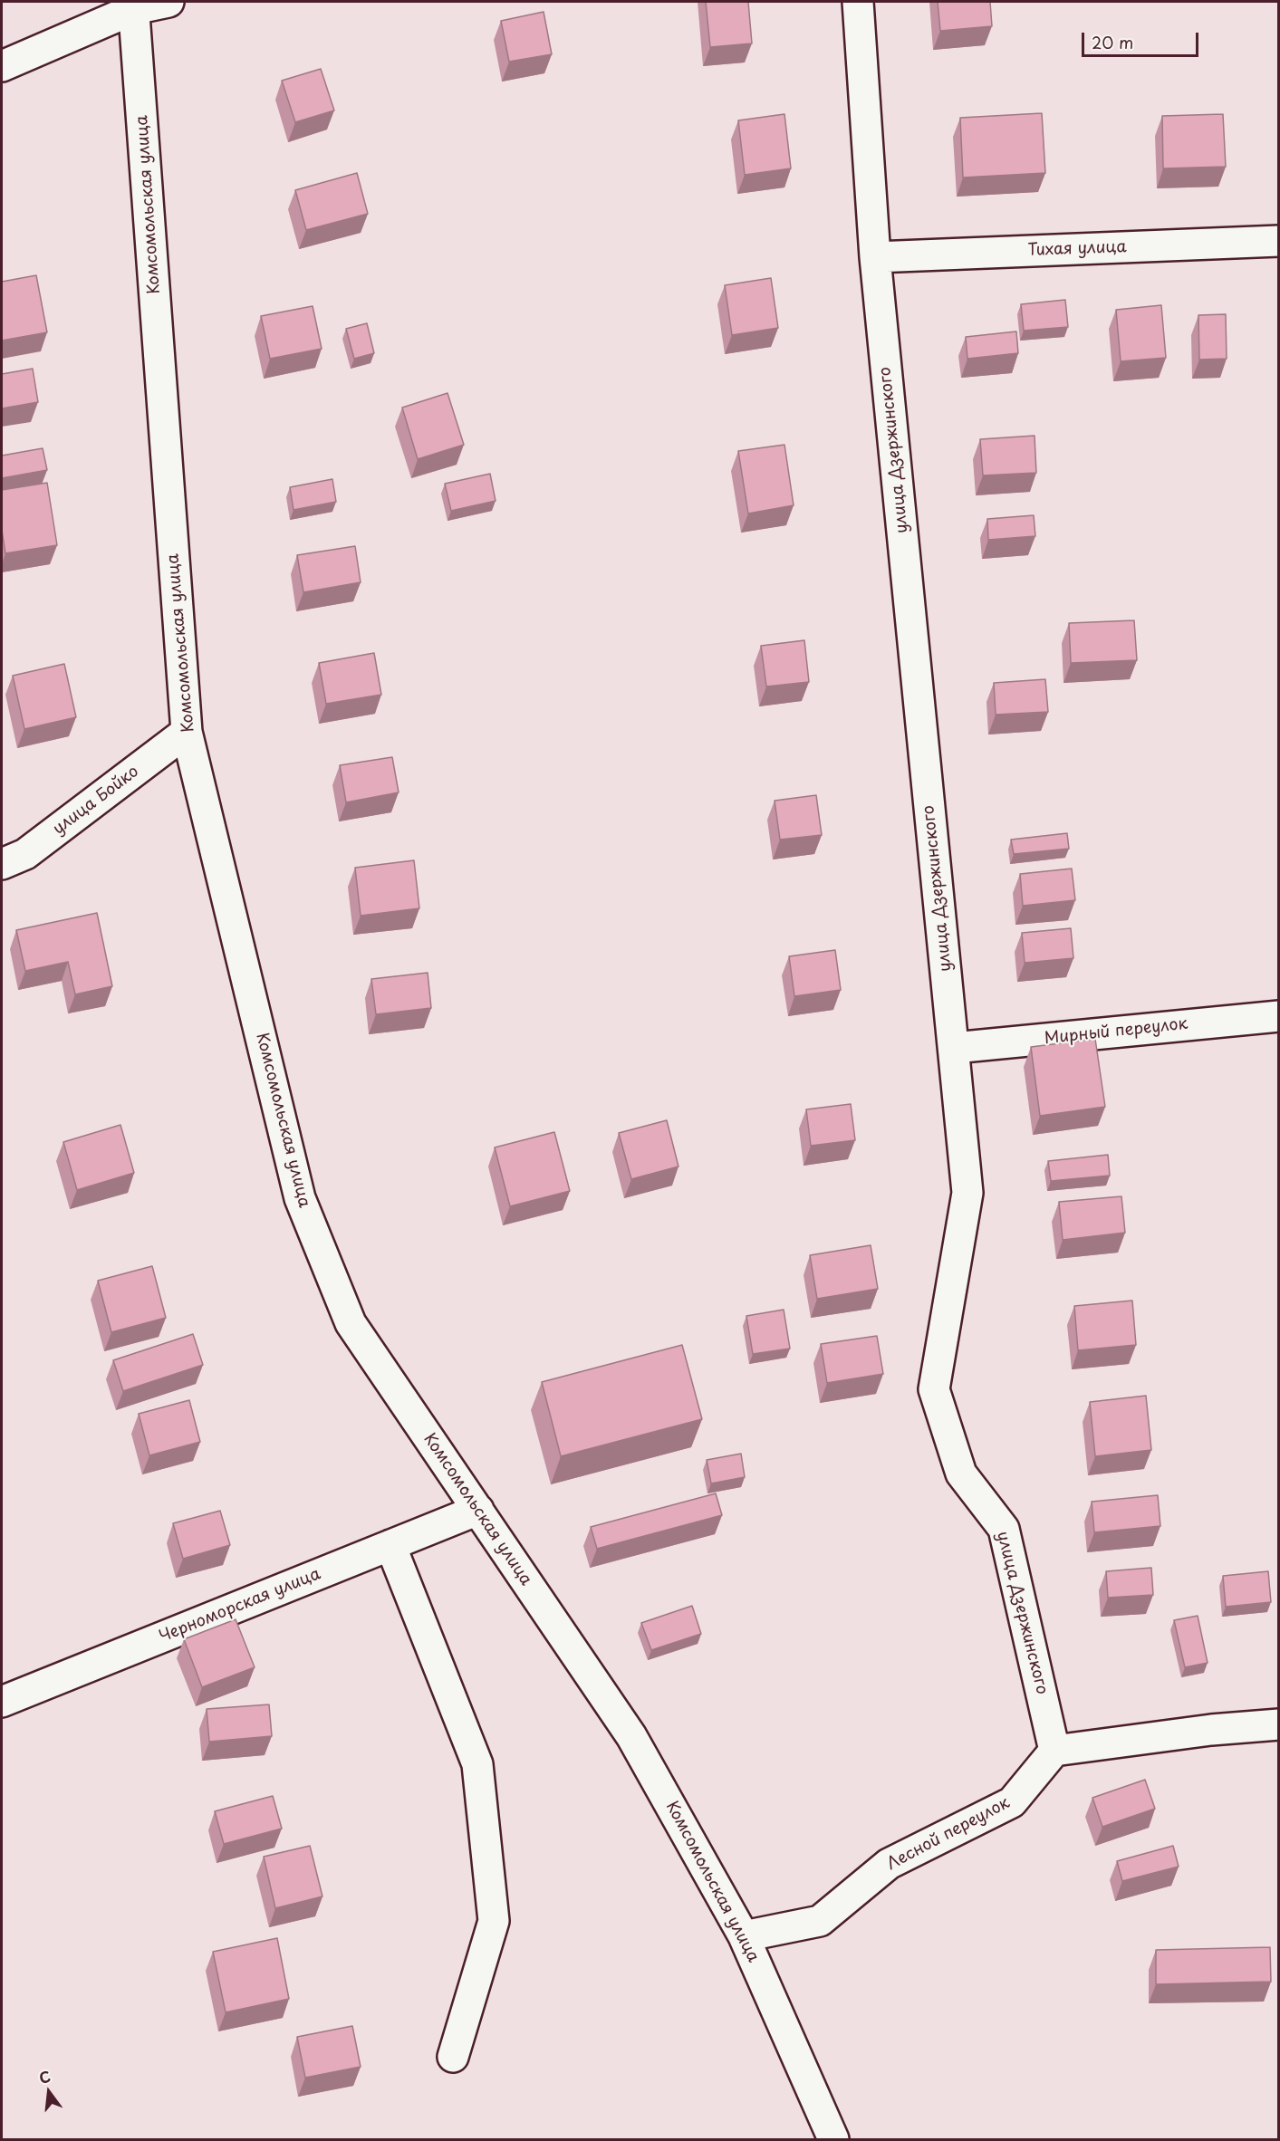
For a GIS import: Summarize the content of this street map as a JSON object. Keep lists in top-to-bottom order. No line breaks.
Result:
{"streets":{"street":["Комсомольская улица","Тихая улица","улица Дзержинского","улица Бойко","Мирный переулок","Черноморская улица","Лесной переулок"]},"crossings":[["Комсомольская улица","улица Бойко"],["Комсомольская улица","Черноморская улица"],["Комсомольская улица","Лесной переулок"],["Тихая улица","улица Дзержинского"],["улица Дзержинского","Мирный переулок"],["улица Дзержинского","Лесной переулок"]],"scale_bar":"20 m","north":"top"}
